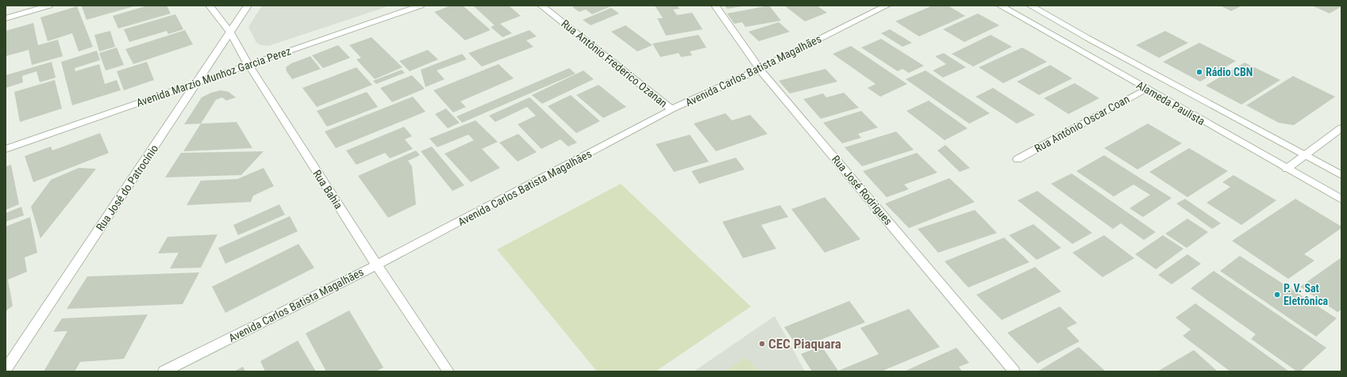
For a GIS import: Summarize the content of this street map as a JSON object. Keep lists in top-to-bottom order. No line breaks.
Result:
{"streets":{"street":["Rua Antônio Frederico Ozanan","Avenida Carlos Batista Magalhães","Avenida Marzio Munhoz Garcia Perez","Alameda Paulista","Rua Antônio Oscar Coan","Rua José do Patrocínio","Rua Bahia","Rua José Rodrigues"]},"crossings":[["Rua Antônio Frederico Ozanan","Avenida Carlos Batista Magalhães"],["Avenida Carlos Batista Magalhães","Rua Bahia"],["Avenida Carlos Batista Magalhães","Rua José Rodrigues"],["Avenida Marzio Munhoz Garcia Perez","Rua José do Patrocínio"],["Avenida Marzio Munhoz Garcia Perez","Rua Bahia"],["Alameda Paulista","Rua Antônio Oscar Coan"],["Rua José do Patrocínio","Rua Bahia"]],"places":["Rádio CBN","P. V. Sat Eletrônica","CEC Piaquara"]}
